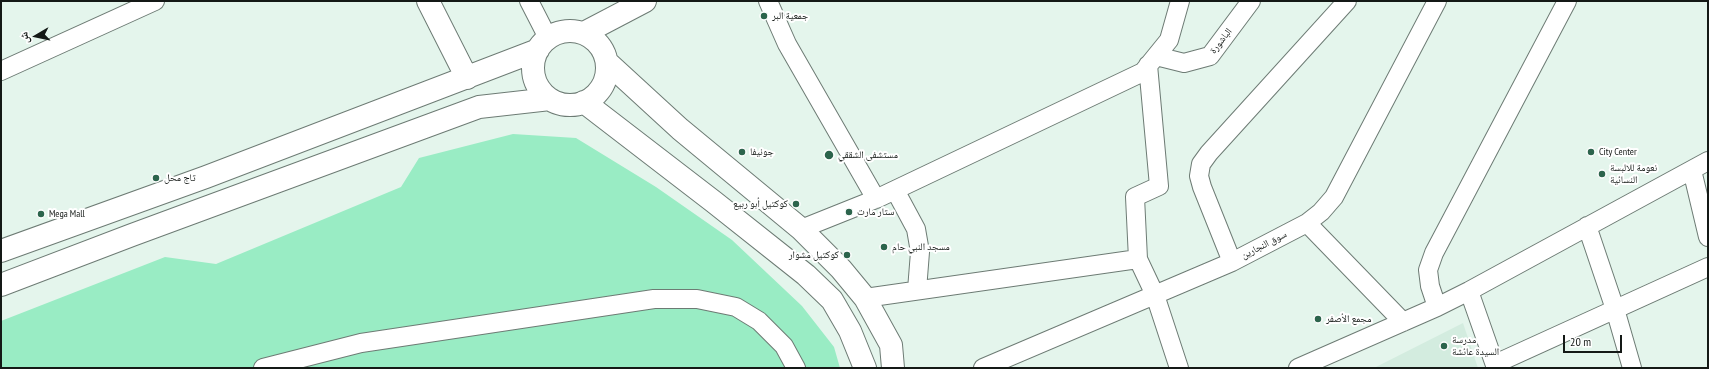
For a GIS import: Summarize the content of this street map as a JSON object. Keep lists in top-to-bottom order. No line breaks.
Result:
{"streets":{"street":["الباشورة","سوق النجارين"]},"places":["جمعية البر","جونيفا","City Center","مستشفى الشققي","نعومة للالبسة النسائية","تاج محل","كوكتيل أبو ربيع","ستار مارت","Mega Mall","مسجد النبي حام","كوكتيل مشوار","مجمع الأصفر","مدرسة السيدة عائشة"],"scale_bar":"20 m","north":"left"}
